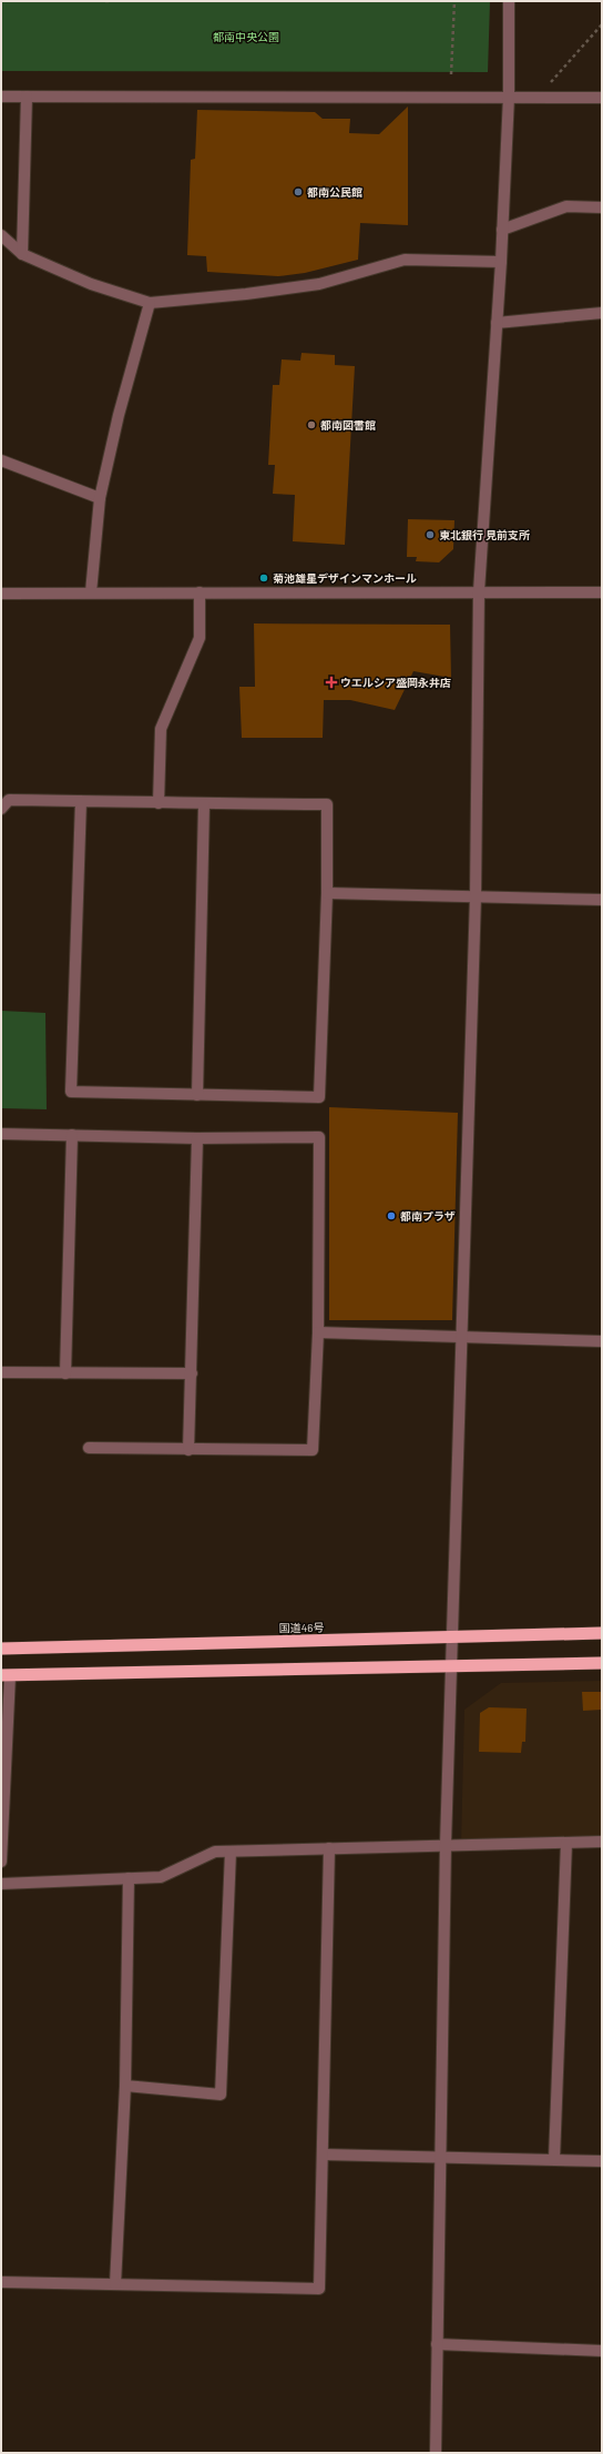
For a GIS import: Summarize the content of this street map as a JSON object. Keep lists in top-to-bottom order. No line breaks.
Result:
{"streets":{"highway":["国道46号"]},"parks":["都南中央公園"],"places":{"other":["都南公民館","都南図書館","東北銀行 見前支所","菊池雄星デザインマンホール","都南プラザ"],"health":["ウエルシア盛岡永井店"]}}
